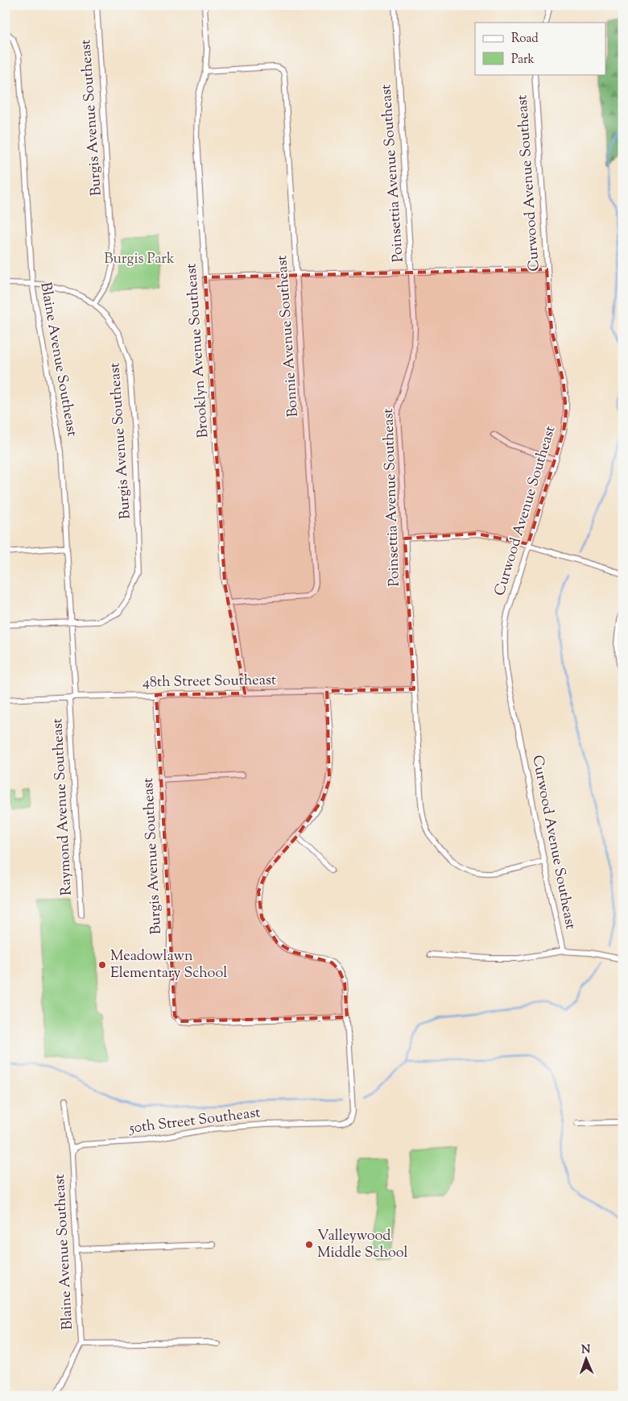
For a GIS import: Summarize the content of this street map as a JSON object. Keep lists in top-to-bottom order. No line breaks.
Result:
{"streets":{"street":["Burgis Avenue Southeast","Poinsettia Avenue Southeast","Curwood Avenue Southeast","Bonnie Avenue Southeast","Brooklyn Avenue Southeast","Blaine Avenue Southeast","48th Street Southeast","Raymond Avenue Southeast","50th Street Southeast"]},"crossings":[["Burgis Avenue Southeast","Blaine Avenue Southeast"],["Burgis Avenue Southeast","48th Street Southeast"],["Burgis Avenue Southeast","50th Street Southeast"],["Poinsettia Avenue Southeast","Curwood Avenue Southeast"],["Poinsettia Avenue Southeast","48th Street Southeast"],["Bonnie Avenue Southeast","Brooklyn Avenue Southeast"],["Brooklyn Avenue Southeast","48th Street Southeast"],["Blaine Avenue Southeast","48th Street Southeast"],["Blaine Avenue Southeast","50th Street Southeast"],["48th Street Southeast","Raymond Avenue Southeast"]],"parks":["Burgis Park"],"places":["Meadowlawn Elementary School","Valleywood Middle School"],"legend":["Road","Park"],"north":"top"}
